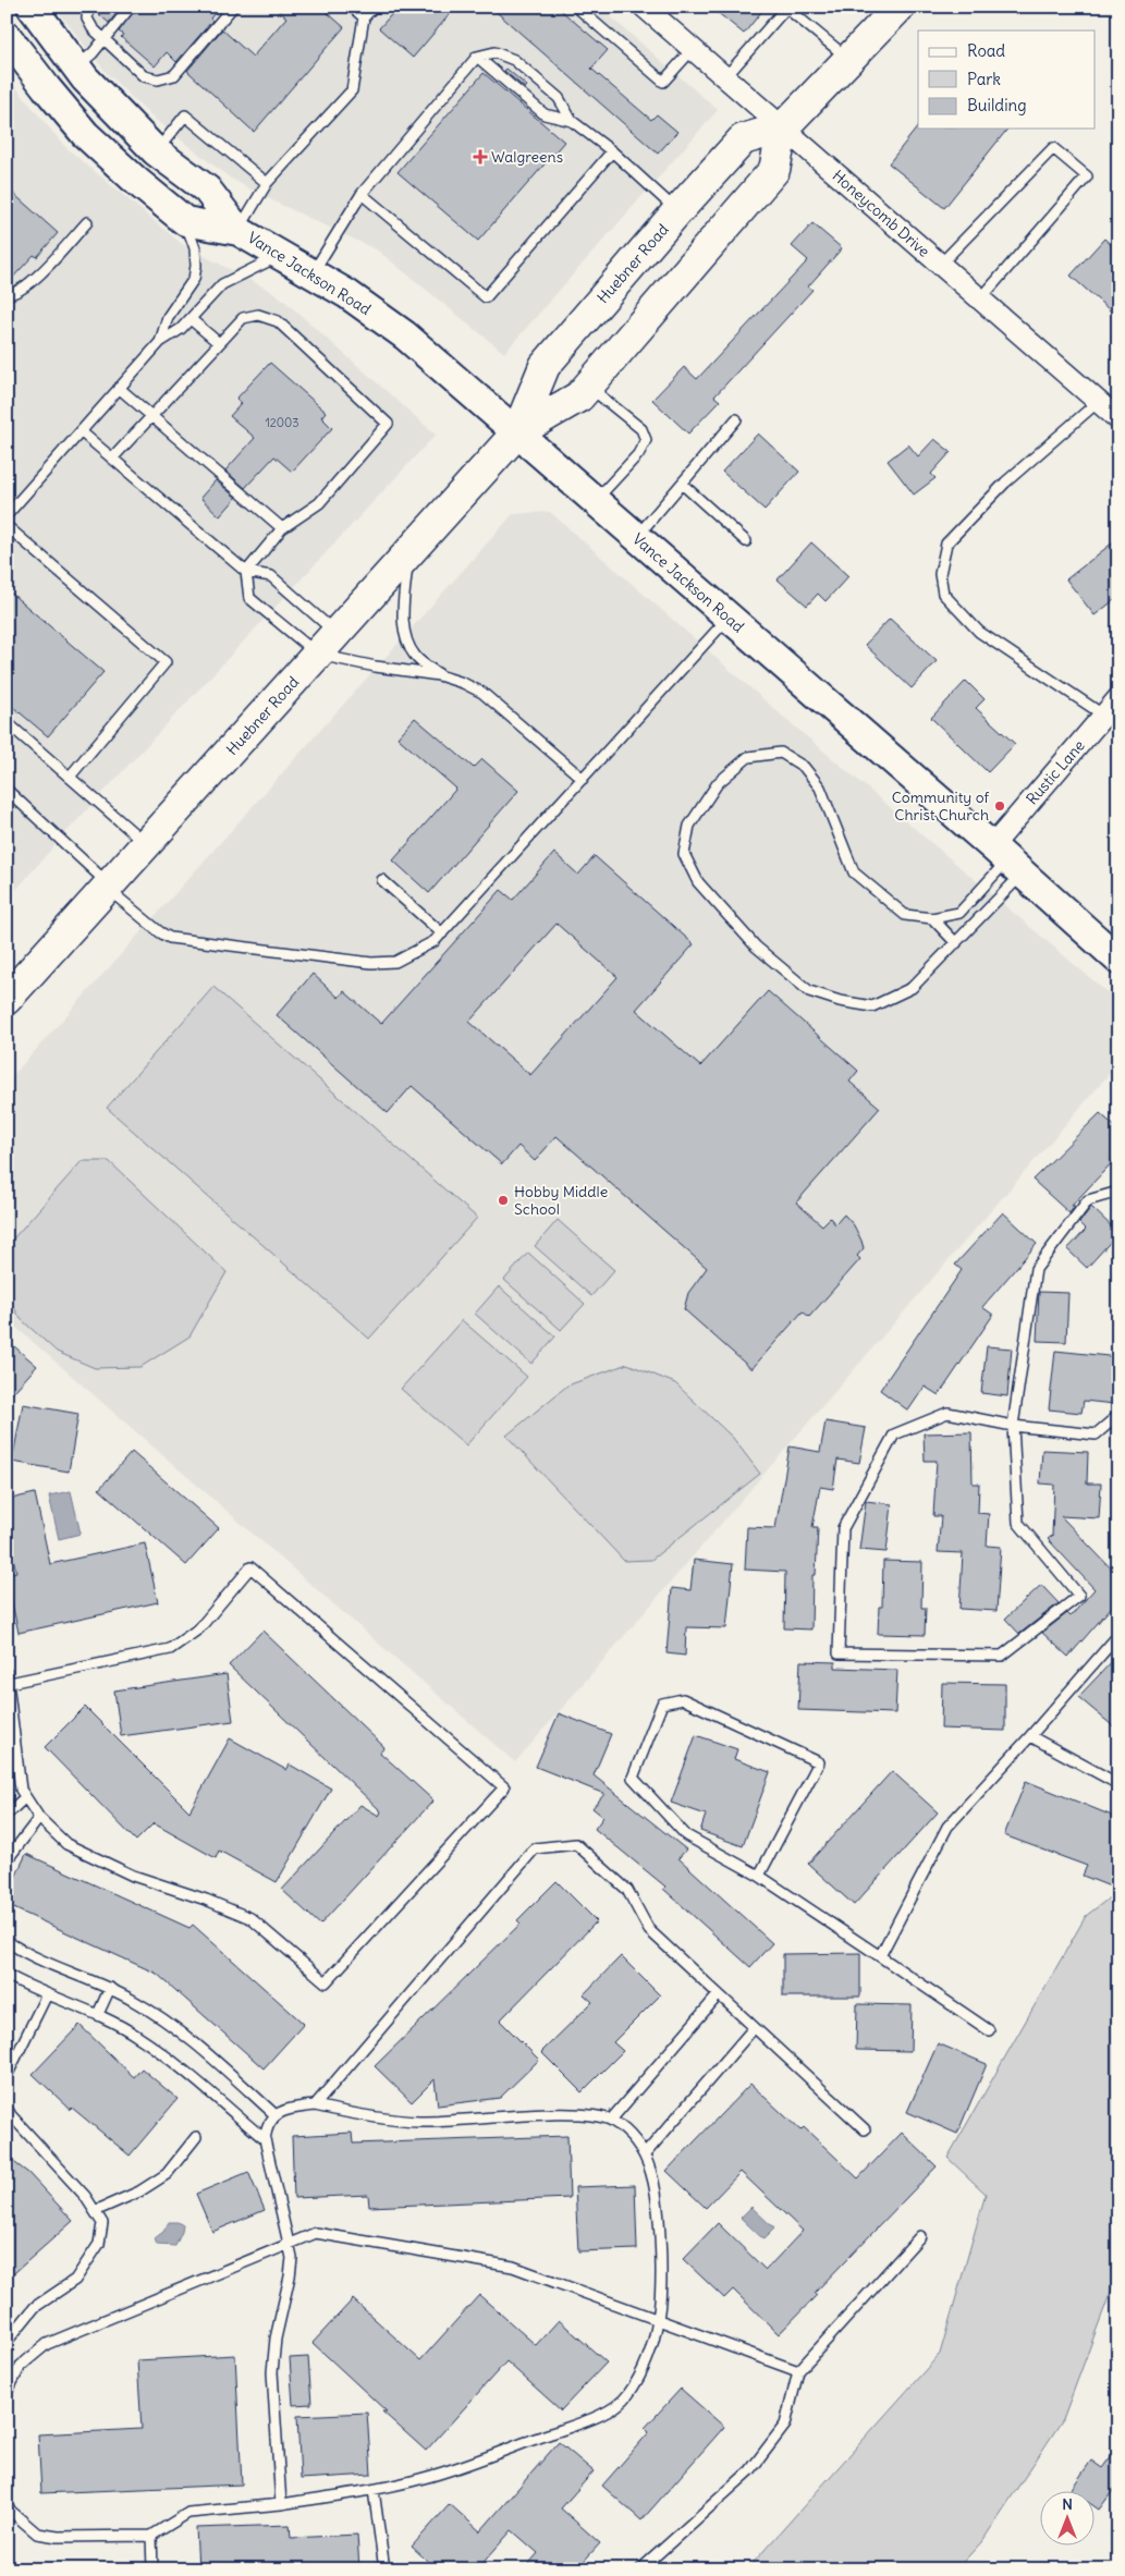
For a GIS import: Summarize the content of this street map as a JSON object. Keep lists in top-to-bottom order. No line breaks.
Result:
{"streets":{"main road":["Huebner Road","Vance Jackson Road"],"street":["Honeycomb Drive","Rustic Lane"]},"crossings":[["Honeycomb Drive","Huebner Road"],["Huebner Road","Vance Jackson Road"],["Vance Jackson Road","Rustic Lane"]],"places":{"health":["Walgreens"],"other":["Community of Christ Church","Hobby Middle School"]},"house_numbers":["12003"],"legend":["Road","Park","Building"],"north":"top"}
